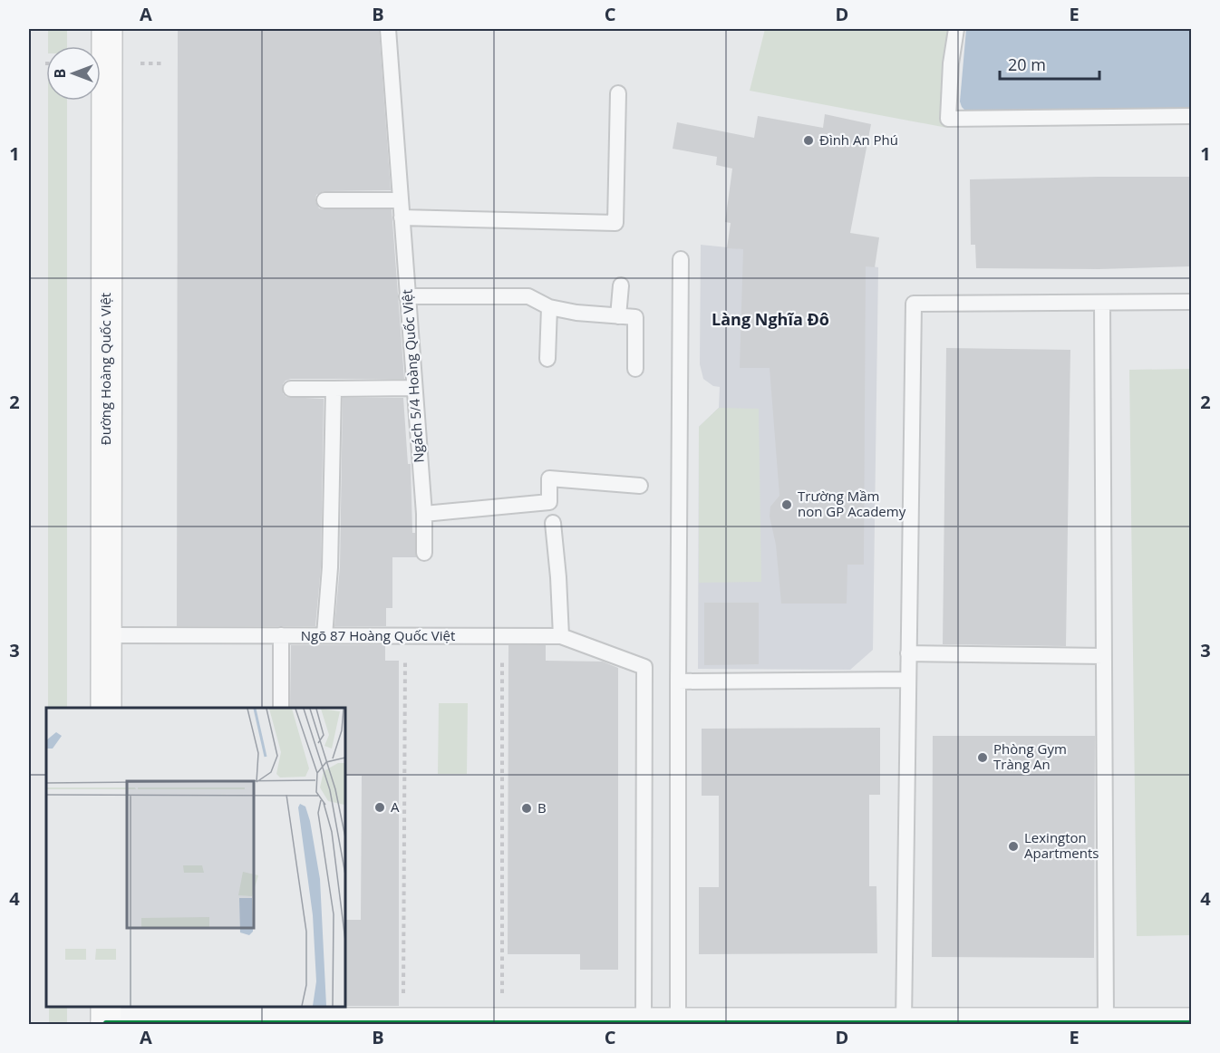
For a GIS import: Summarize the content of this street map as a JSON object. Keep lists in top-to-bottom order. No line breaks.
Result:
{"streets":{"main road":["Đường Hoàng Quốc Việt"],"lane":["Ngách 5/4 Hoàng Quốc Việt","Ngõ 87 Hoàng Quốc Việt"]},"crossings":[["Đường Hoàng Quốc Việt","Ngõ 87 Hoàng Quốc Việt"]],"districts":["Làng Nghĩa Đô"],"places":["Đình An Phú","Trường Mầm non GP Academy","Phòng Gym Tràng An","A","B","Lexington Apartments"],"scale_bar":"20 m","north":"left","grid":{"columns":["A","B","C","D","E"],"rows":["1","2","3","4"]}}
